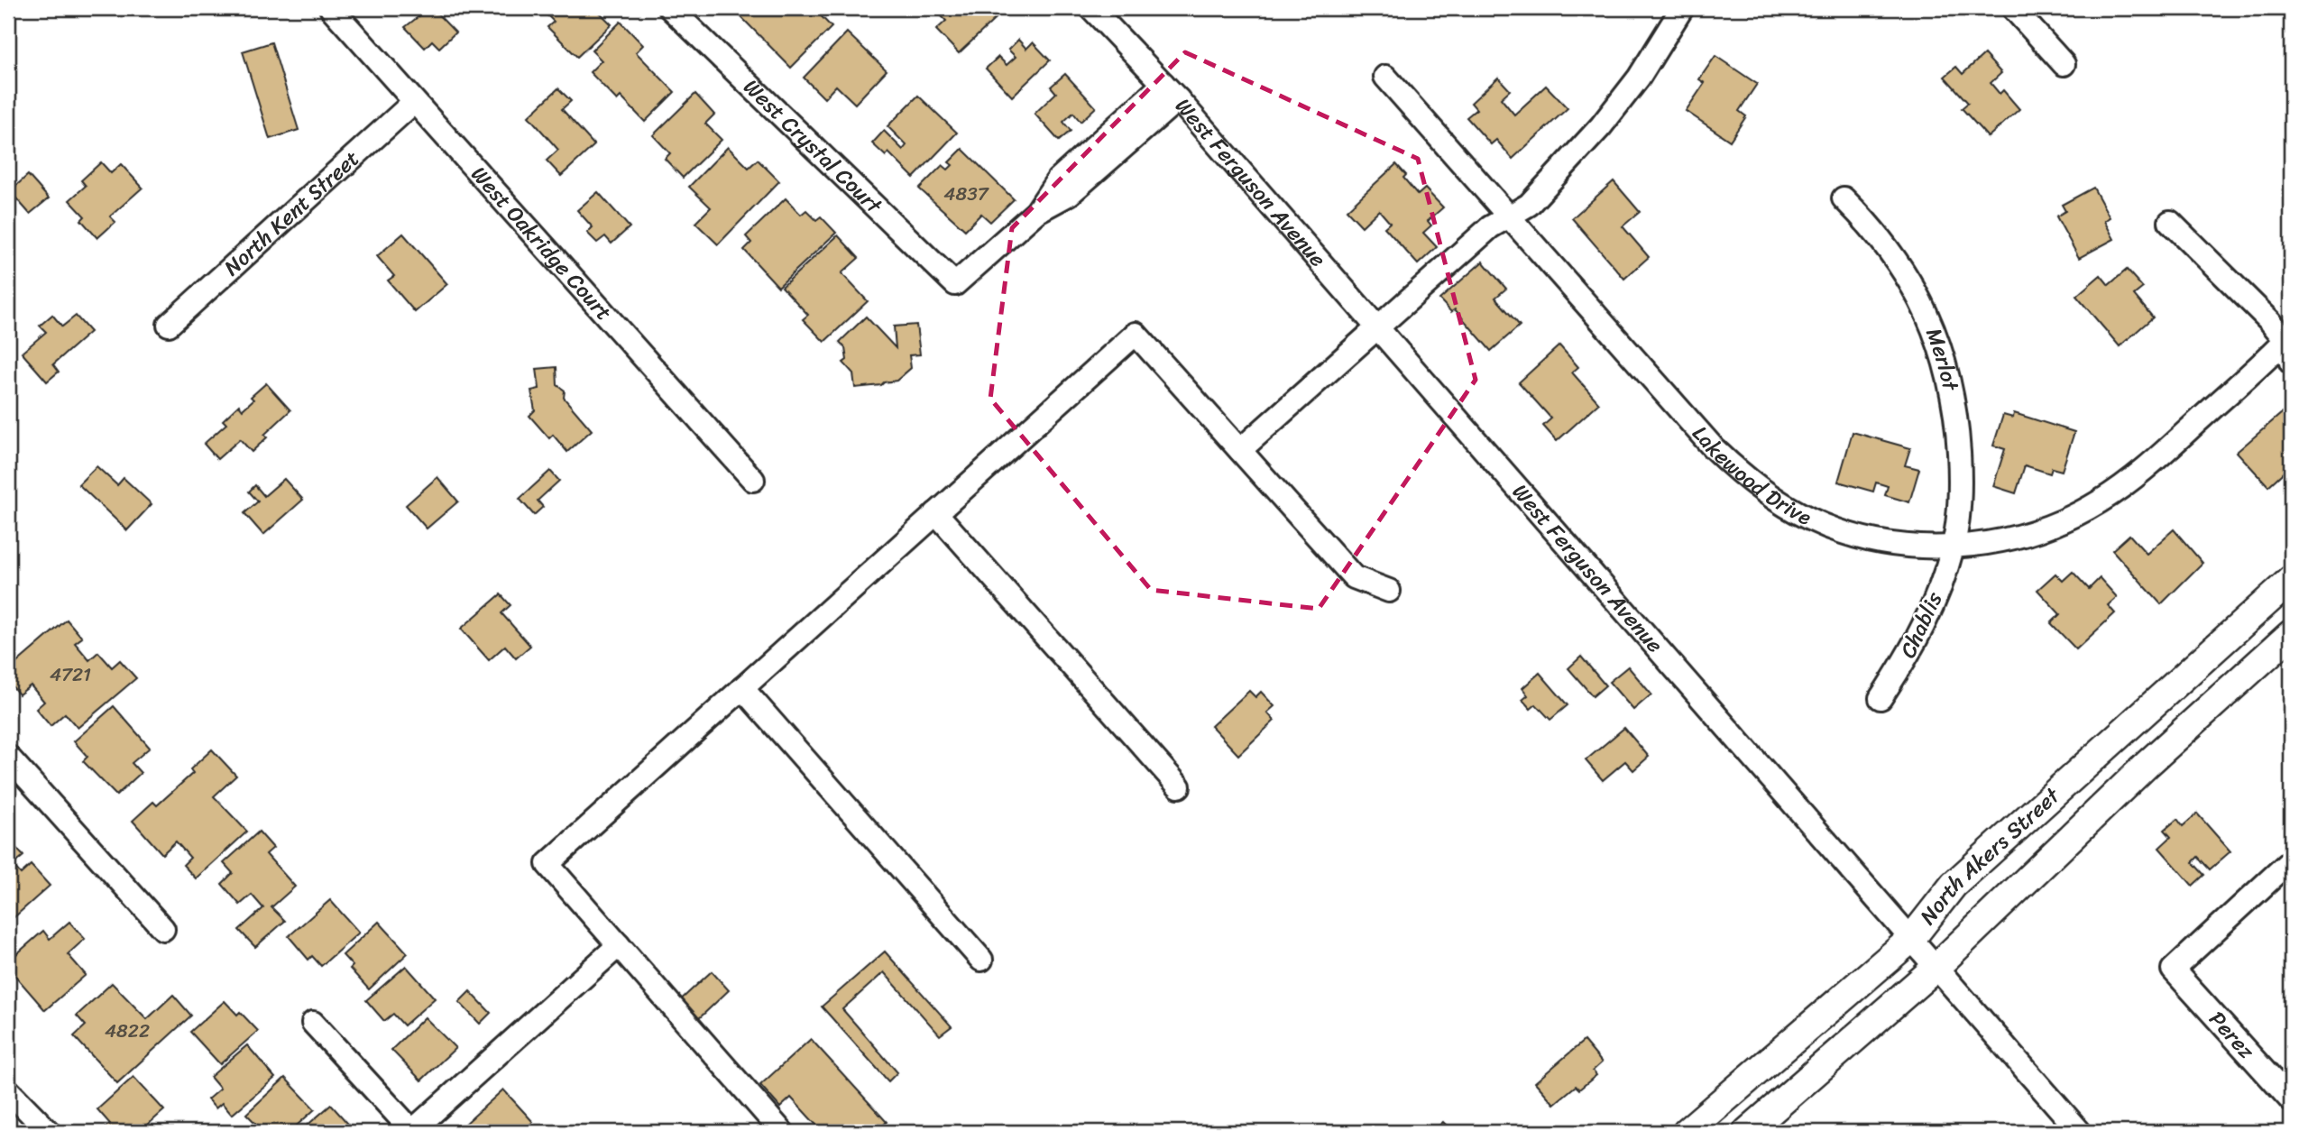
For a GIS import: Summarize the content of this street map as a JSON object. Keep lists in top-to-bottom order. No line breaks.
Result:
{"streets":{"main road":["North Akers Street"],"street":["West Crystal Court","West Ferguson Avenue","North Kent Street","West Oakridge Court","Merlot","Lakewood Drive","Chablis","Perez"]},"crossings":[["West Crystal Court","West Ferguson Avenue"],["West Ferguson Avenue","North Akers Street"],["North Kent Street","West Oakridge Court"],["Merlot","Lakewood Drive"],["Merlot","Chablis"],["Lakewood Drive","Chablis"]],"house_numbers":["4837","4721","4822"]}
